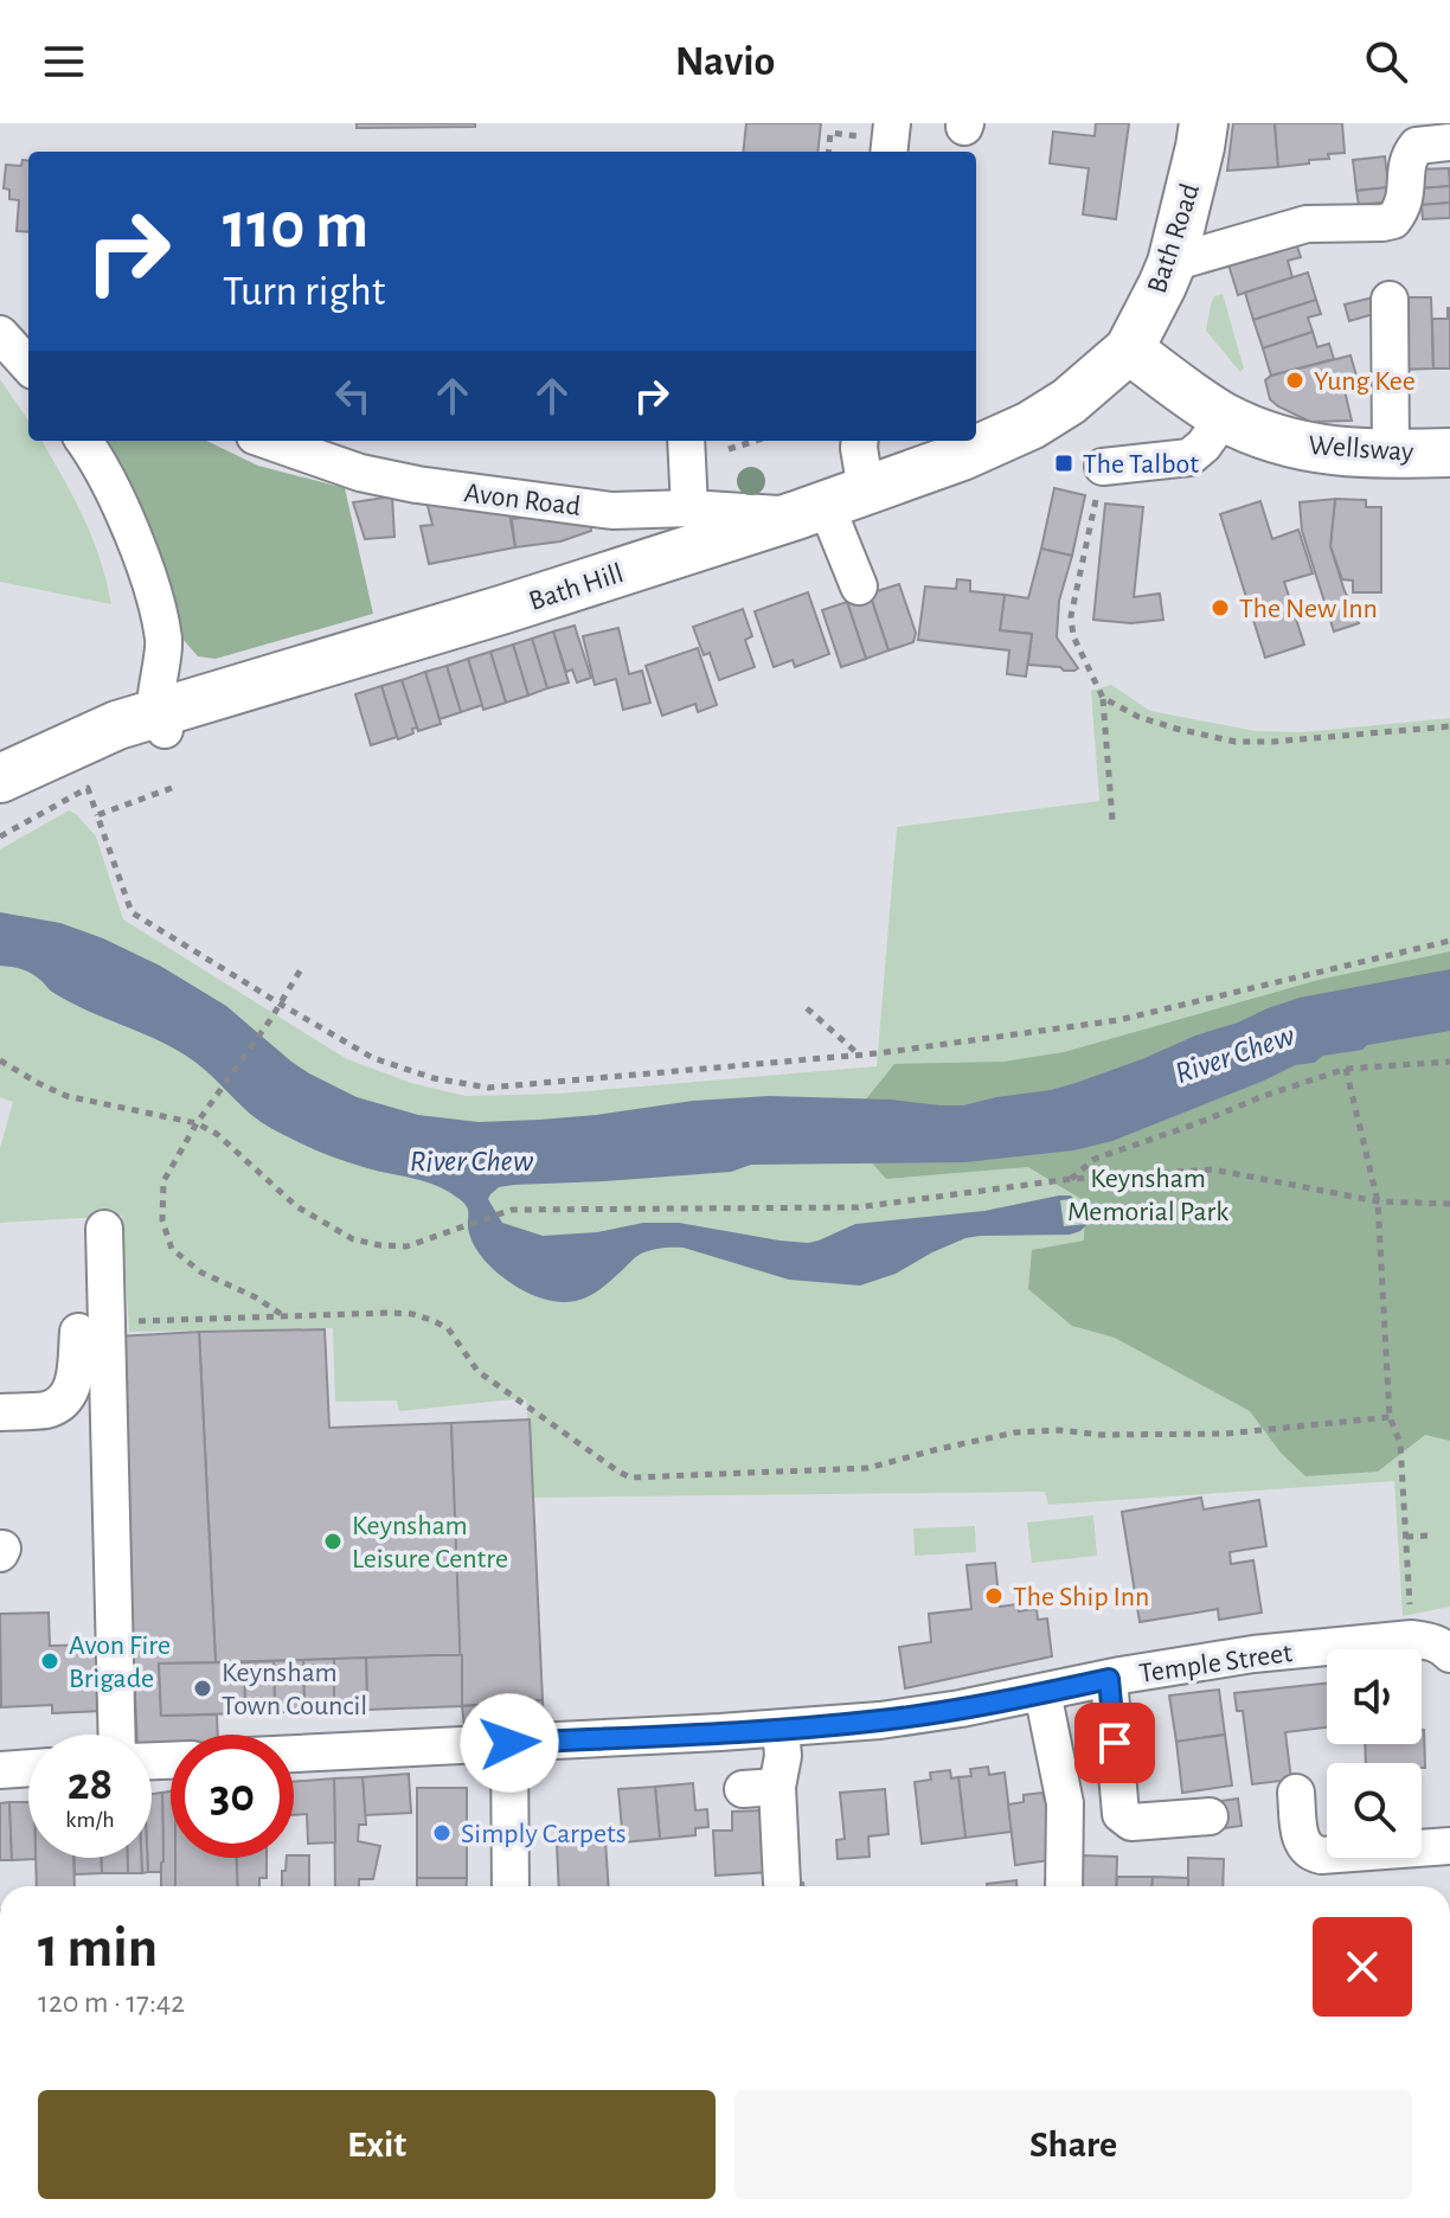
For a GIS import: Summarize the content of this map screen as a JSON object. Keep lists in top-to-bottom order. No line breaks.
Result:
{"streets":{"main road":["Bath Road","Wellsway","Bath Hill"],"street":["Avon Road","Temple Street"]},"crossings":[["Bath Road","Wellsway"],["Bath Road","Bath Hill"],["Wellsway","Bath Hill"],["Avon Road","Bath Hill"]],"water":["River Chew"],"parks":["Keynsham Memorial Park"],"places":{"other":["Yung Kee","The New Inn","Keynsham Leisure Centre","The Ship Inn","Avon Fire Brigade","Keynsham Town Council","Simply Carpets"],"transit":["The Talbot"]},"page":{"header":"Navio","turn":["110 m","Turn right"],"speed":"28 km/h","limit":"30","heading":["1 min","120 m · 17:42"],"buttons":["Exit","Share"]}}
